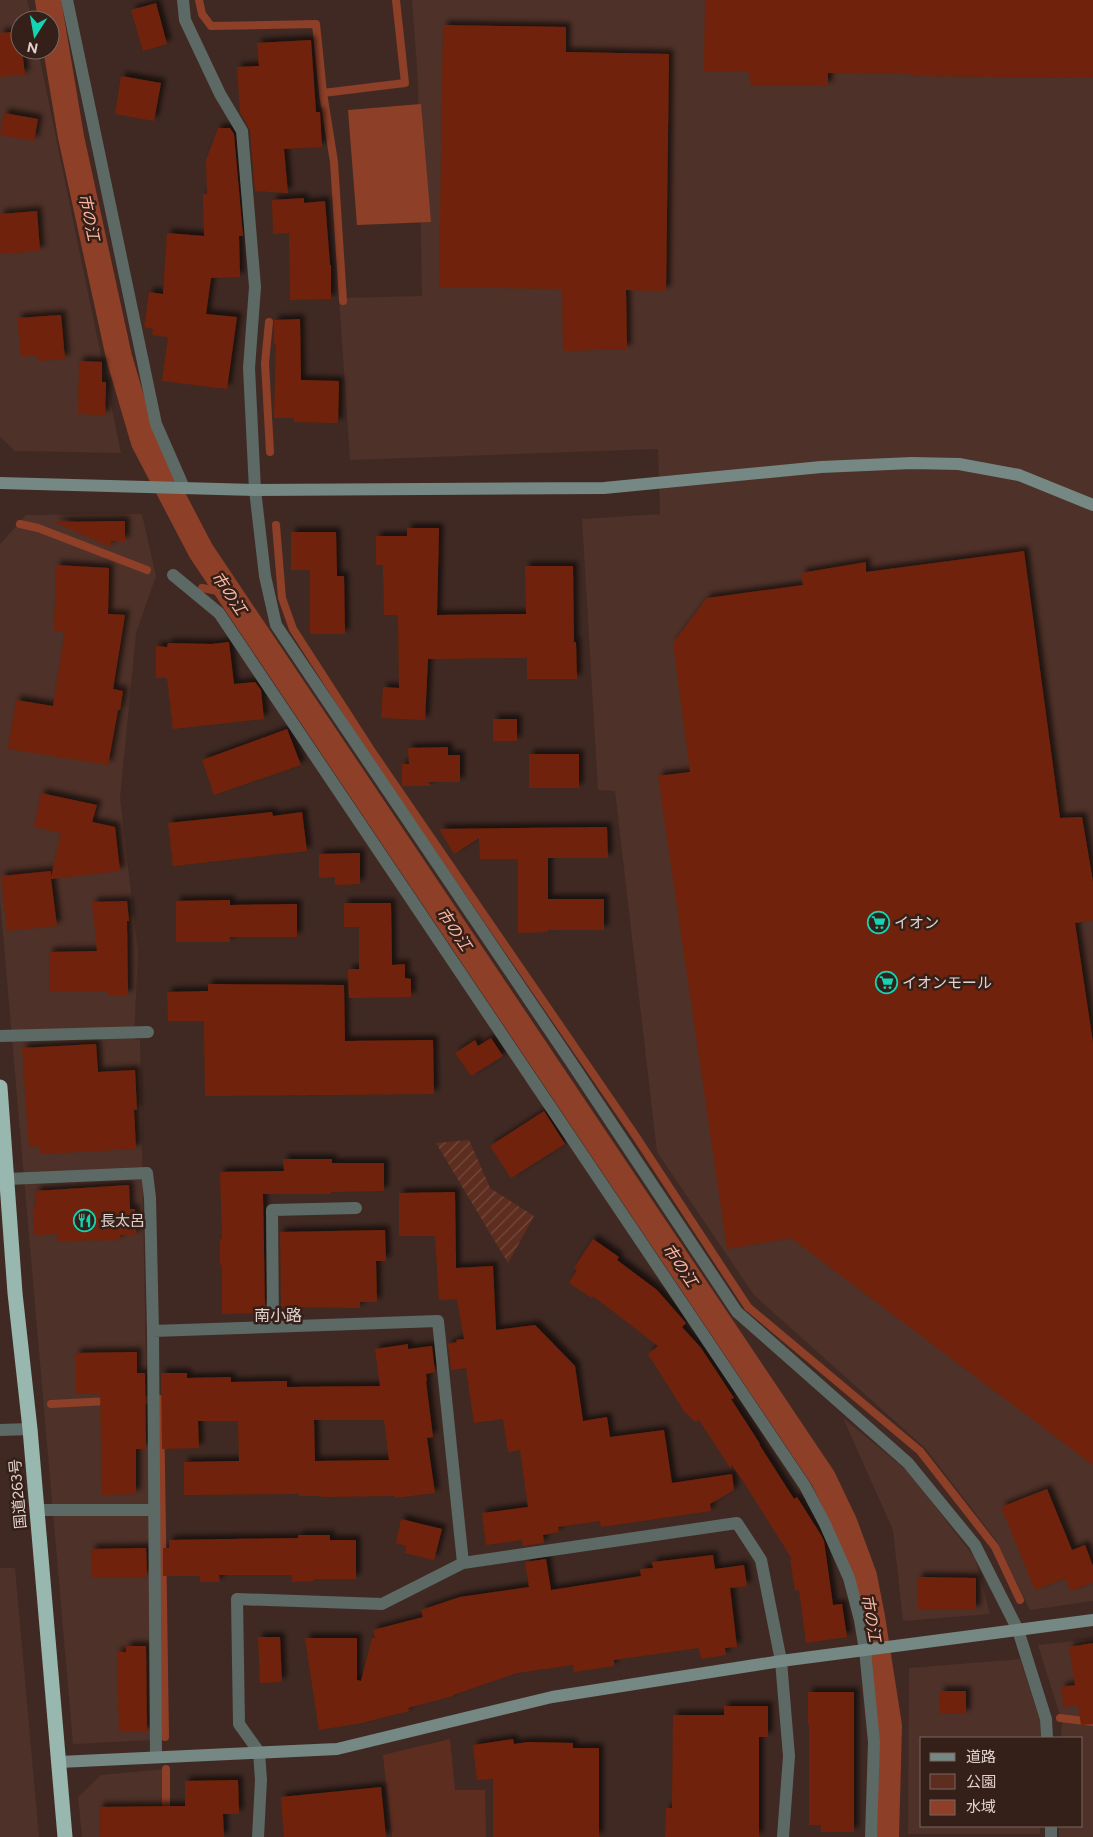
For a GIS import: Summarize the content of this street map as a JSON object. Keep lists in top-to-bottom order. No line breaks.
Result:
{"streets":{"highway":["国道263号"]},"districts":["南小路"],"water":["市の江"],"places":{"supermarket":["イオン","イオンモール"],"restaurant":["長太呂"]},"legend":["道路","公園","水域"],"north":"bottom"}
